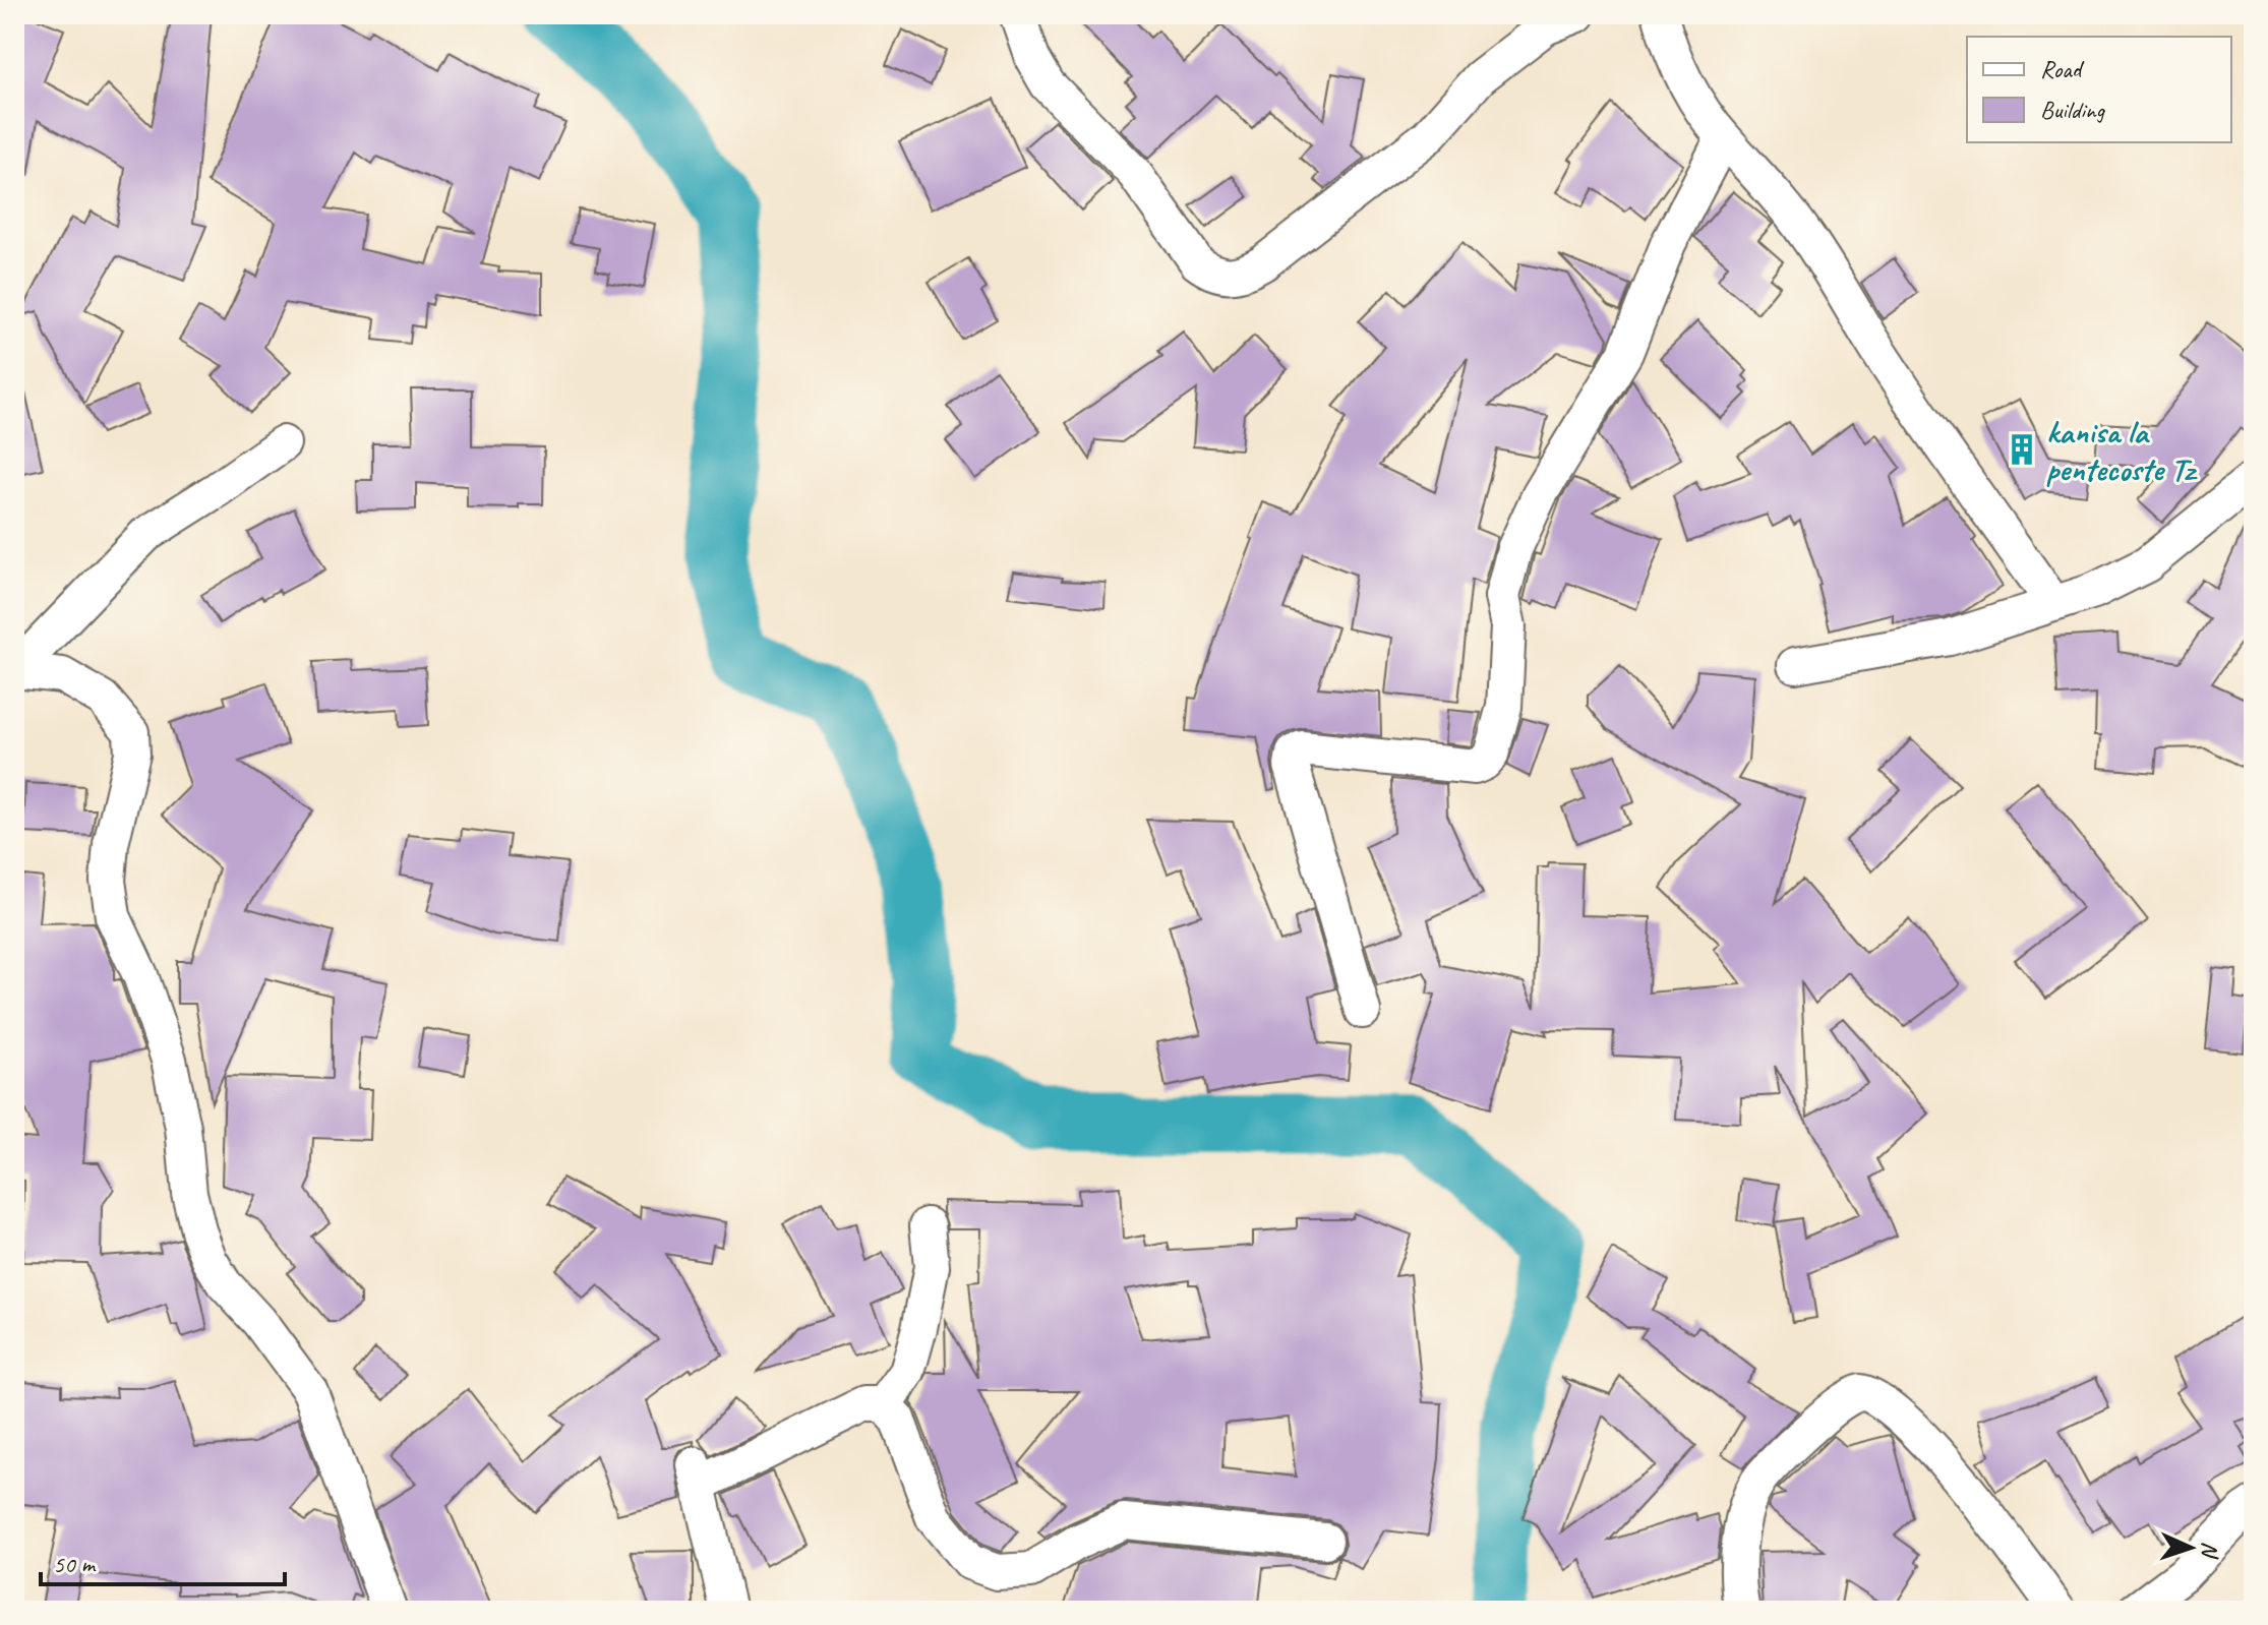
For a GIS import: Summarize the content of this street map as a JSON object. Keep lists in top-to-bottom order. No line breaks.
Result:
{"places":{"building":["kanisa la pentecoste Tz"]},"legend":["Road","Building"],"scale_bar":"50 m","north":"right"}
